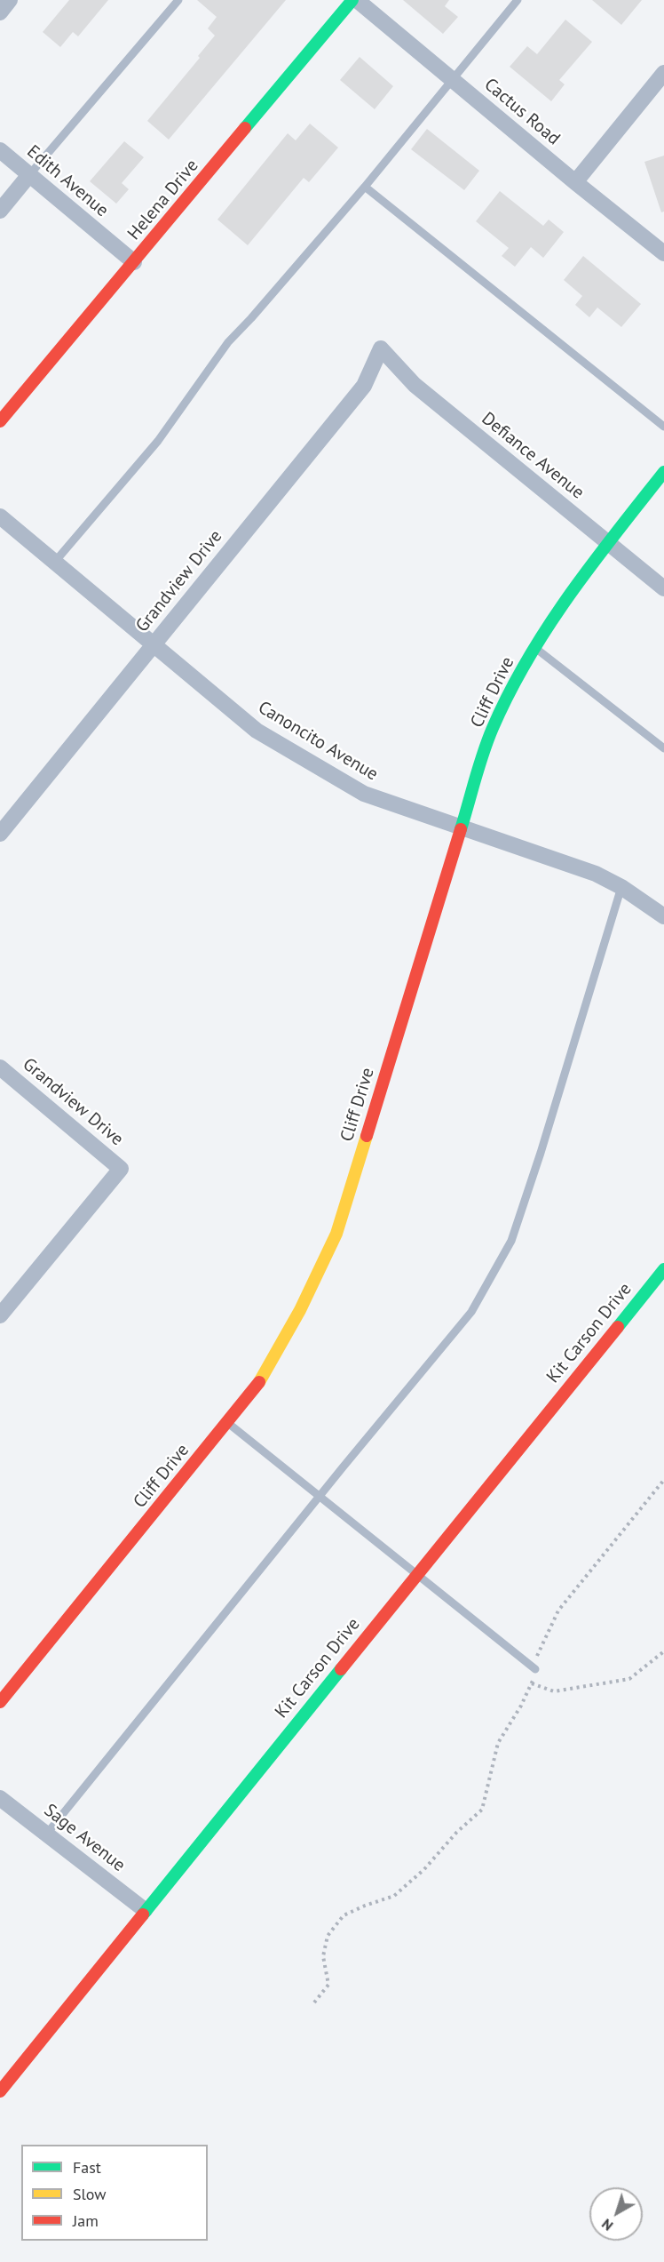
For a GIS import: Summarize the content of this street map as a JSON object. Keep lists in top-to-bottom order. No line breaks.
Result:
{"streets":{"street":["Cactus Road","Edith Avenue","Helena Drive","Defiance Avenue","Grandview Drive","Cliff Drive","Canoncito Avenue","Kit Carson Drive","Sage Avenue"]},"crossings":[["Edith Avenue","Helena Drive"],["Defiance Avenue","Grandview Drive"],["Defiance Avenue","Cliff Drive"],["Grandview Drive","Canoncito Avenue"],["Cliff Drive","Canoncito Avenue"],["Kit Carson Drive","Sage Avenue"]],"legend":["Fast","Slow","Jam"],"north":"bottom left"}
